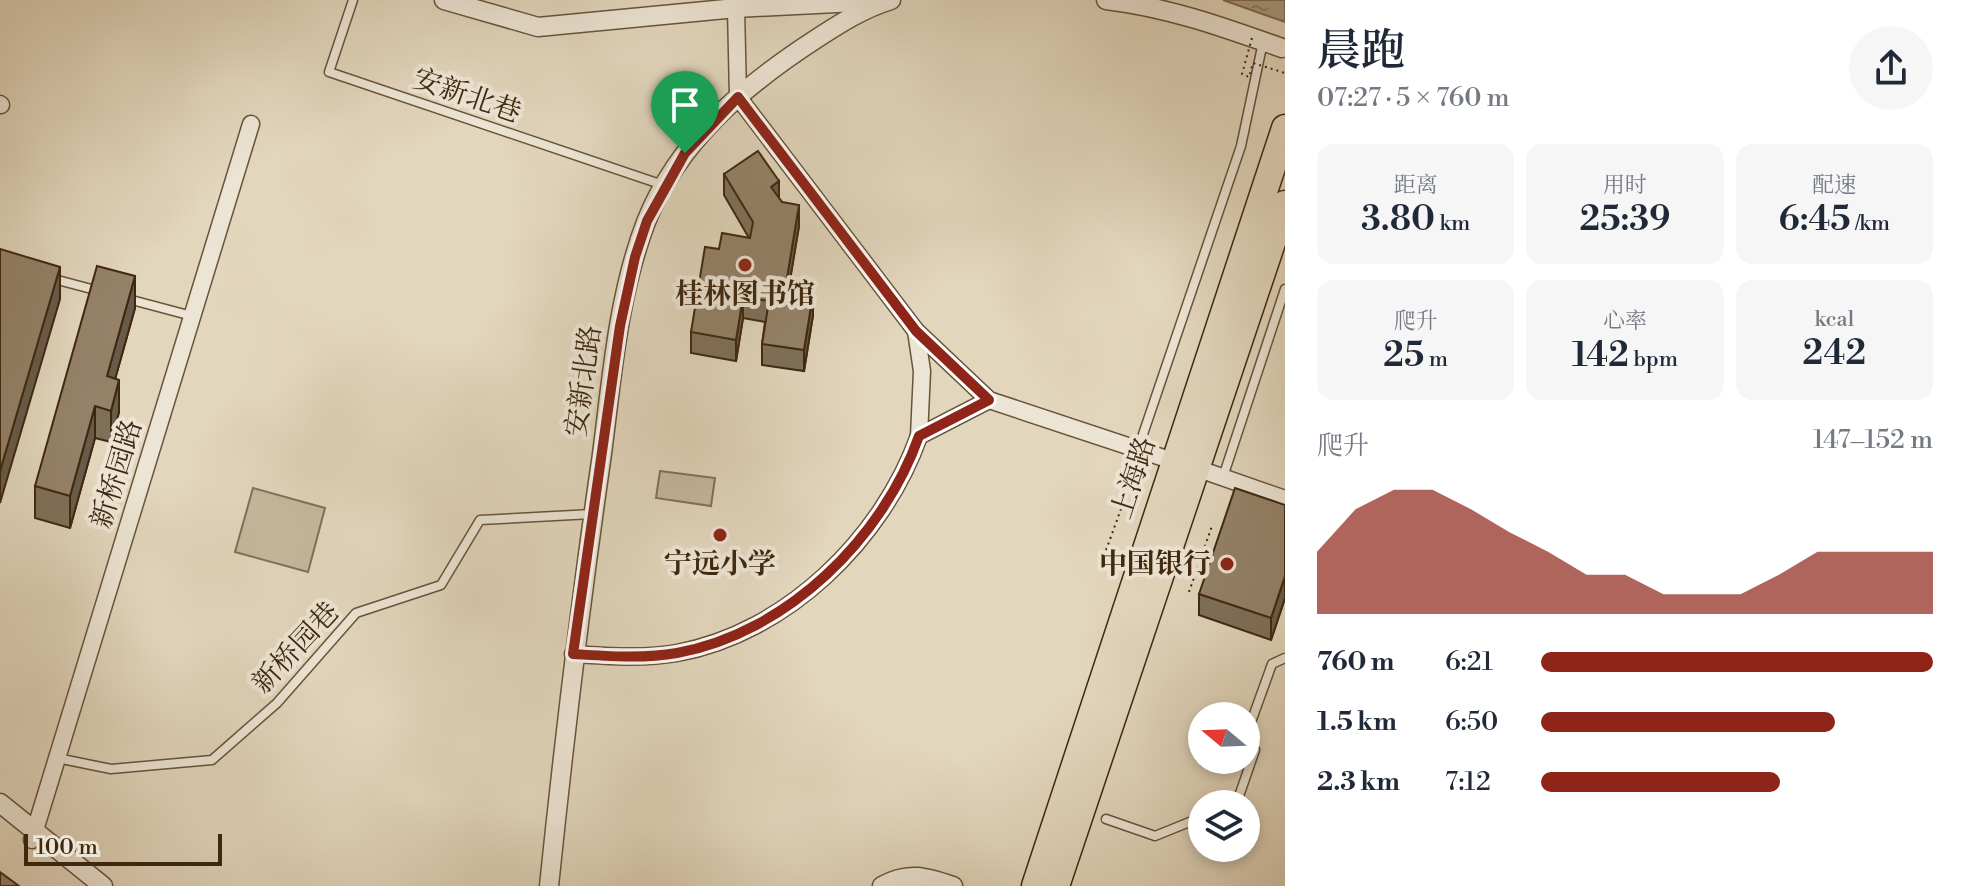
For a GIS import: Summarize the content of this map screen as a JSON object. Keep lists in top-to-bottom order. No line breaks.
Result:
{"streets":{"highway":["上海路"],"street":["安新北路","新桥园路"],"lane":["安新北巷","新桥园巷"]},"crossings":[["安新北巷","安新北路"],["安新北路","新桥园巷"],["新桥园路","新桥园巷"]],"places":["桂林图书馆","宁远小学","中国银行"],"scale_bar":"100 m","north":"left","page":{"heading":["晨跑","07:27 · 5 × 760 m"],"stats":[["距离","3.80 km"],["用时","25:39"],["配速","6:45 /km"],["爬升","25 m"],["心率","142 bpm"],["kcal","242"]],"chart":["爬升","147–152 m"],"list":[{"name":"760 m","note":"6:21"},{"name":"1.5 km","note":"6:50"},{"name":"2.3 km","note":"7:12"}],"scale":"100 m"}}
